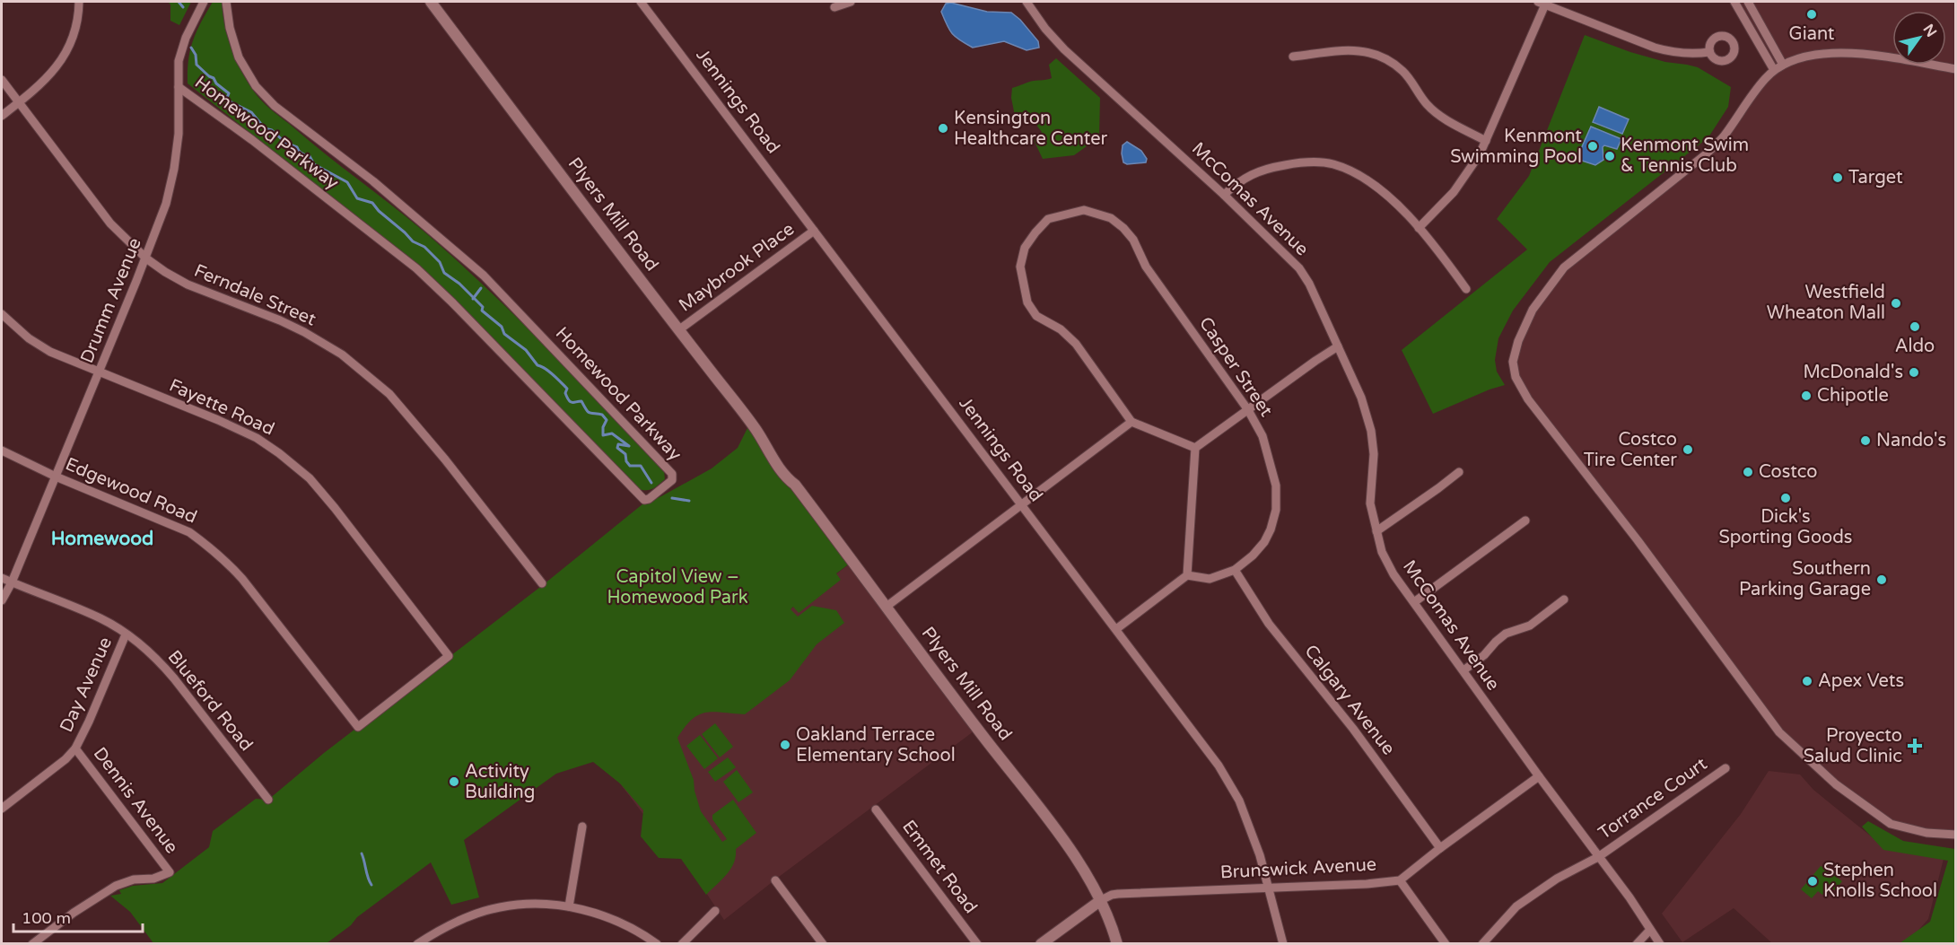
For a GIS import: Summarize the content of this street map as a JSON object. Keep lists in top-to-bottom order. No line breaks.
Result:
{"streets":{"street":["Jennings Road","Homewood Parkway","McComas Avenue","Plyers Mill Road","Maybrook Place","Ferndale Street","Drumm Avenue","Casper Street","Fayette Road","Edgewood Road","Day Avenue","Calgary Avenue","Blueford Road","Torrance Court","Dennis Avenue","Emmet Road","Brunswick Avenue"]},"crossings":[["Jennings Road","Maybrook Place"],["Jennings Road","Brunswick Avenue"],["Homewood Parkway","Drumm Avenue"],["McComas Avenue","Torrance Court"],["McComas Avenue","Brunswick Avenue"],["Plyers Mill Road","Maybrook Place"],["Plyers Mill Road","Brunswick Avenue"],["Ferndale Street","Drumm Avenue"],["Drumm Avenue","Fayette Road"],["Drumm Avenue","Edgewood Road"],["Drumm Avenue","Blueford Road"],["Casper Street","Calgary Avenue"],["Fayette Road","Edgewood Road"],["Day Avenue","Blueford Road"],["Day Avenue","Dennis Avenue"],["Calgary Avenue","Brunswick Avenue"]],"districts":["Homewood"],"parks":["Capitol View – Homewood Park"],"places":{"other":["Giant","Kensington Healthcare Center","Kenmont Swimming Pool","Kenmont Swim & Tennis Club","Target","Westfield Wheaton Mall","Aldo","McDonald's","Chipotle","Nando's","Costco Tire Center","Costco","Dick's Sporting Goods","Southern Parking Garage","Apex Vets","Oakland Terrace Elementary School","Activity Building","Stephen Knolls School"],"health":["Proyecto Salud Clinic"]},"scale_bar":"100 m","north":"top right"}
